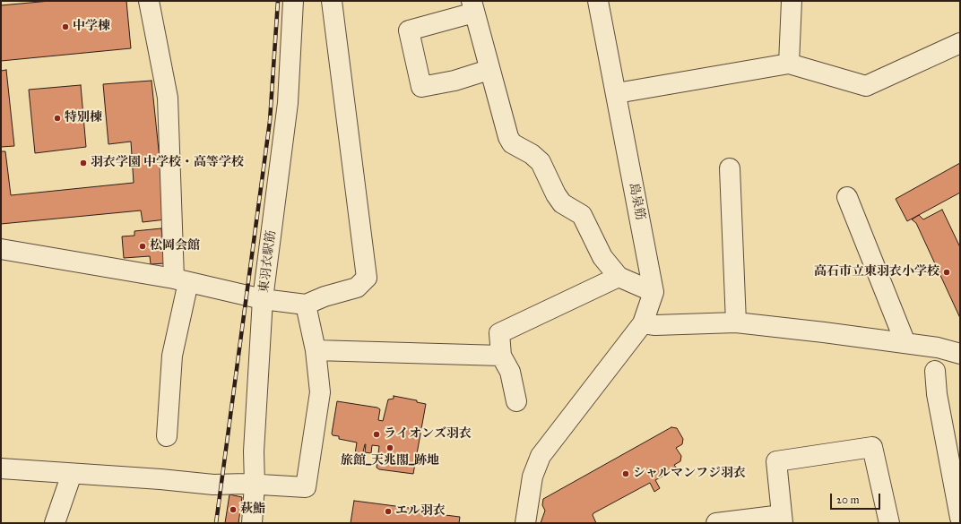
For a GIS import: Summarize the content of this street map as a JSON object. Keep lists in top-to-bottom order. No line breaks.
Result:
{"streets":{"street":["島泉筋","東羽衣駅筋"]},"places":["中学棟","特別棟","羽衣学園 中学校・高等学校","松岡会館","高石市立東羽衣小学校","ライオンズ羽衣","旅館_天兆閣_跡地","シャルマンフジ羽衣","萩鮨","エル羽衣"],"scale_bar":"20 m"}
